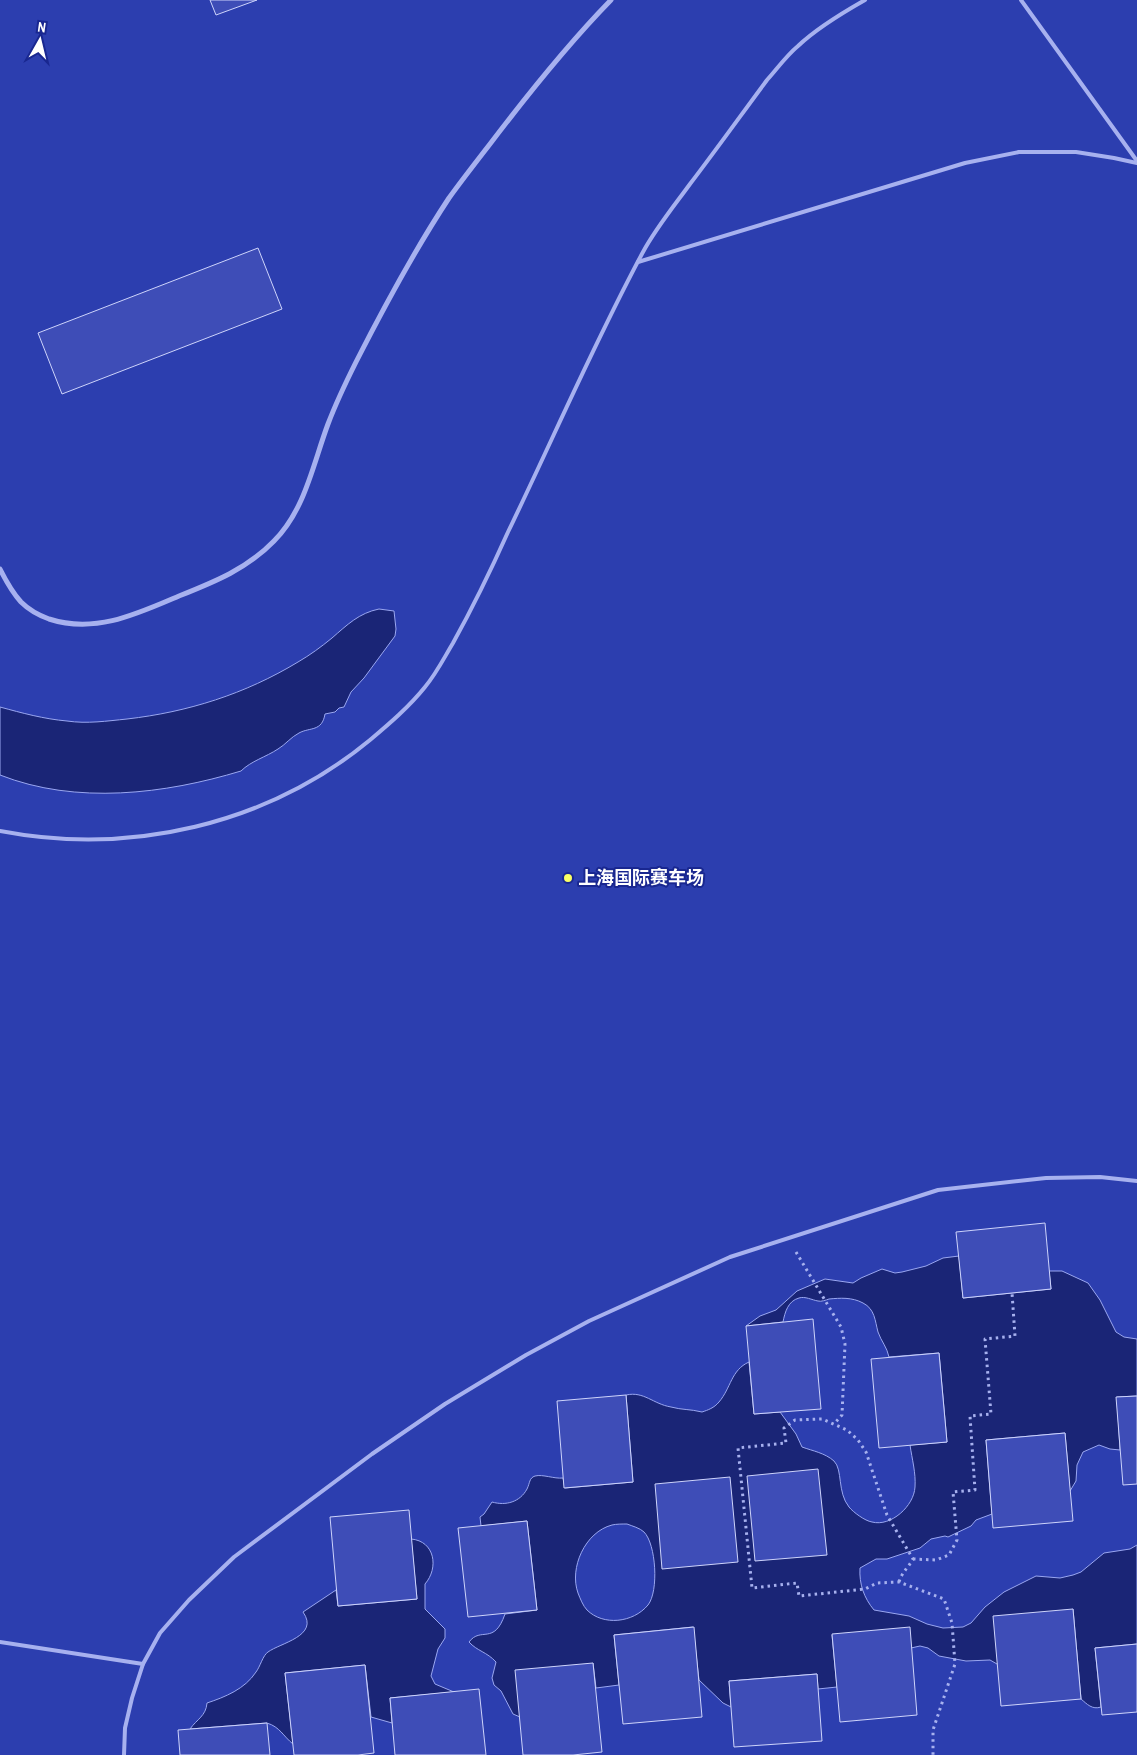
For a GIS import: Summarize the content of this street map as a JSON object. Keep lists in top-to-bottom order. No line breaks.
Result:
{"places":["上海国际赛车场"],"north":"top"}
